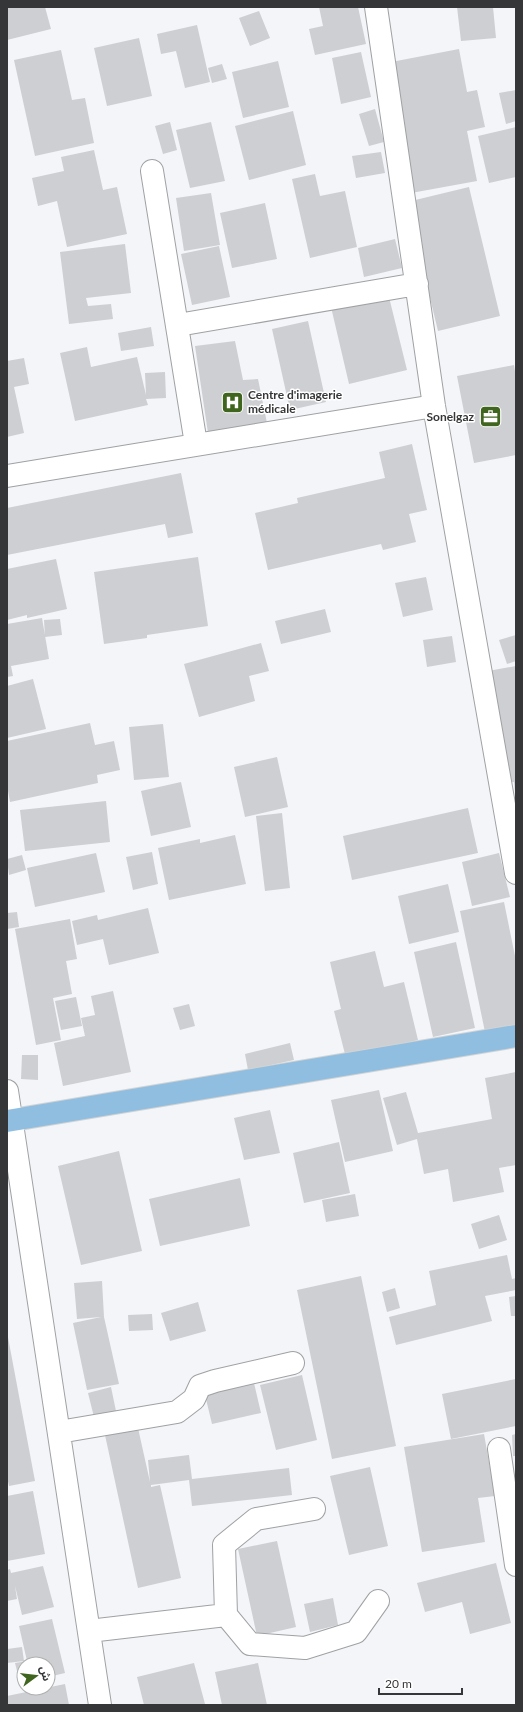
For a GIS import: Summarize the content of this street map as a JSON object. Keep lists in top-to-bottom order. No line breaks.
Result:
{"places":{"hospital":["Centre d'imagerie médicale"],"office":["Sonelgaz"]},"scale_bar":"20 m","north":"right"}
